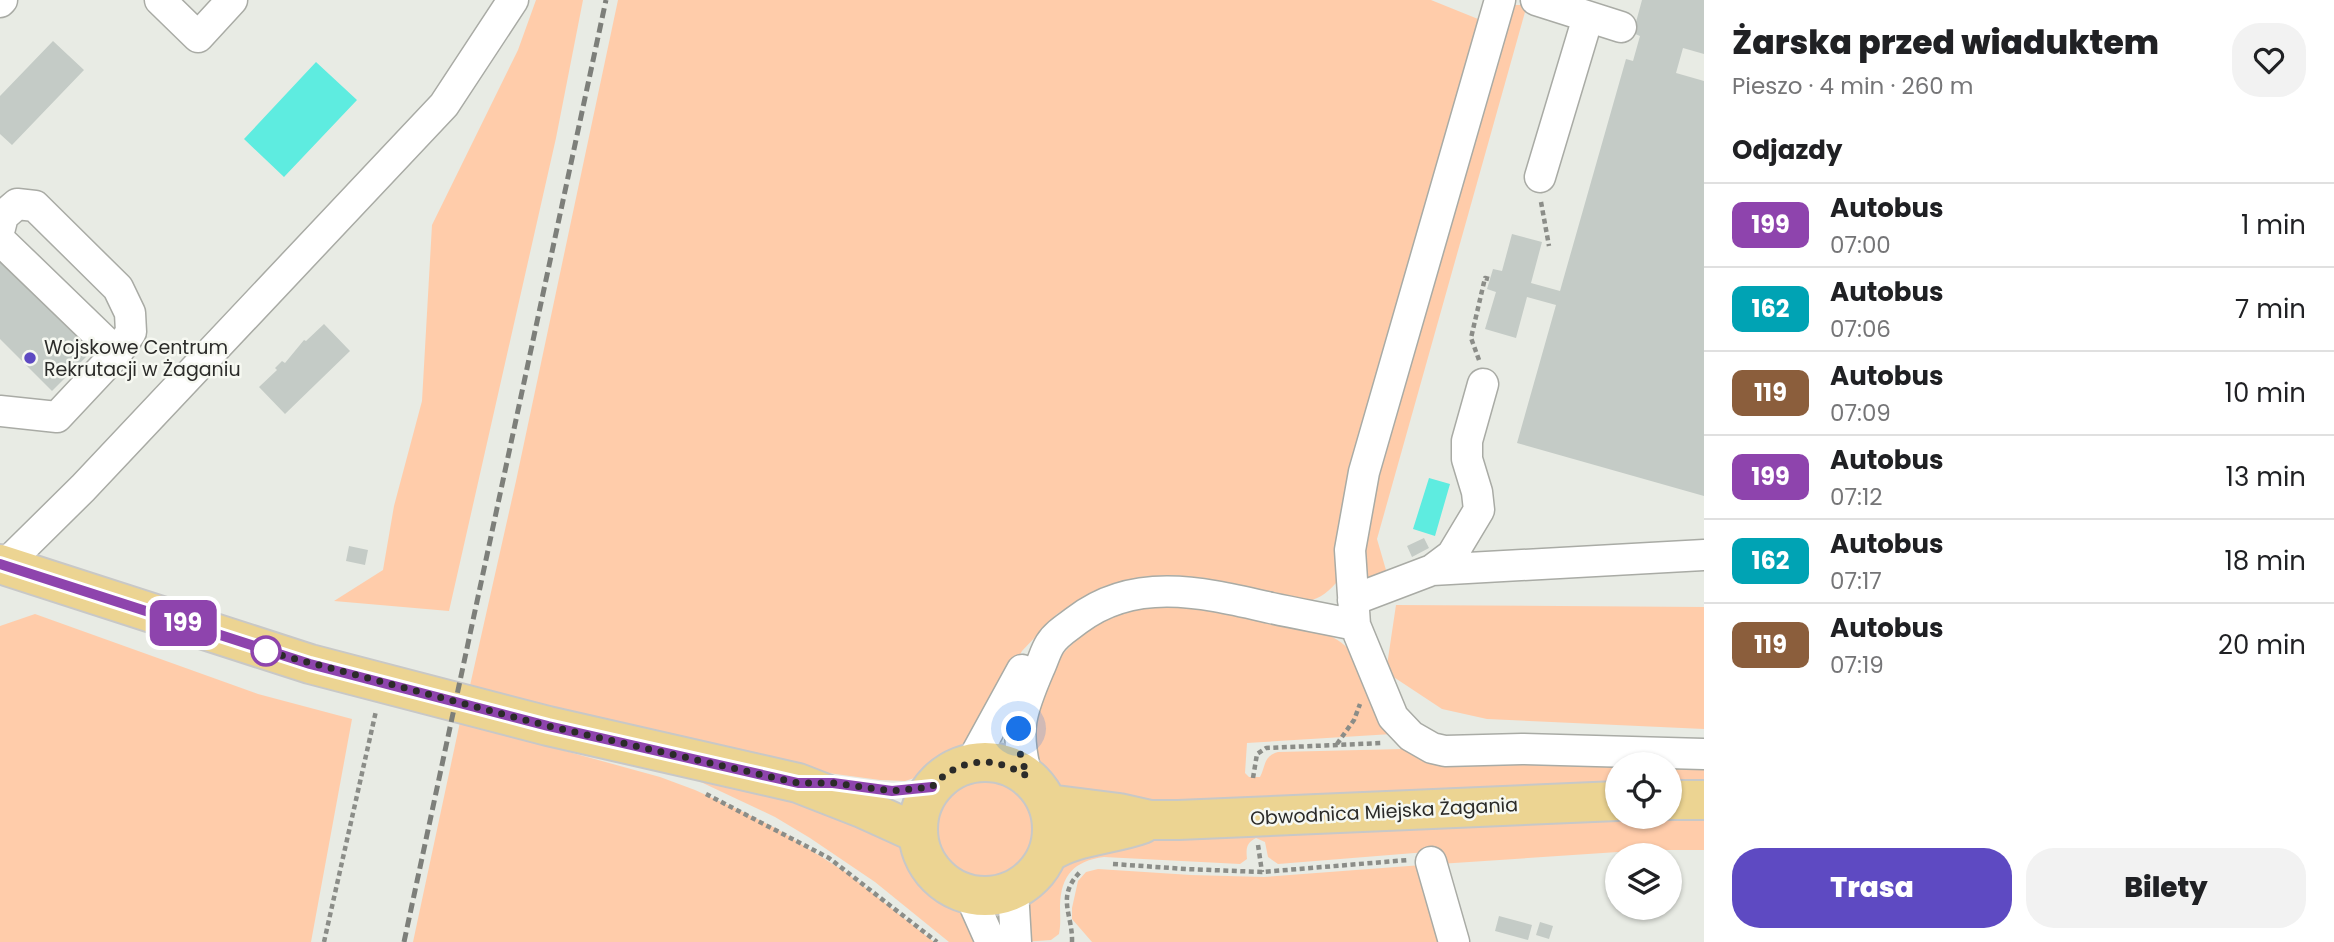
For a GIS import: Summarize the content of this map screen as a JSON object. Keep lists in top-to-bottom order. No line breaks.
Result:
{"streets":{"main road":["Obwodnica Miejska Żagania"]},"places":["Wojskowe Centrum Rekrutacji w Żaganiu"],"lines":["bus line 199"],"page":{"on_map":"199","heading":[["Żarska przed wiaduktem","Pieszo · 4 min · 260 m"],"Odjazdy"],"list":[{"mark":"199","name":"Autobus","note":"07:00","value":"1 min"},{"mark":"162","name":"Autobus","note":"07:06","value":"7 min"},{"mark":"119","name":"Autobus","note":"07:09","value":"10 min"},{"mark":"199","name":"Autobus","note":"07:12","value":"13 min"},{"mark":"162","name":"Autobus","note":"07:17","value":"18 min"},{"mark":"119","name":"Autobus","note":"07:19","value":"20 min"}],"buttons":["Trasa","Bilety"]}}
